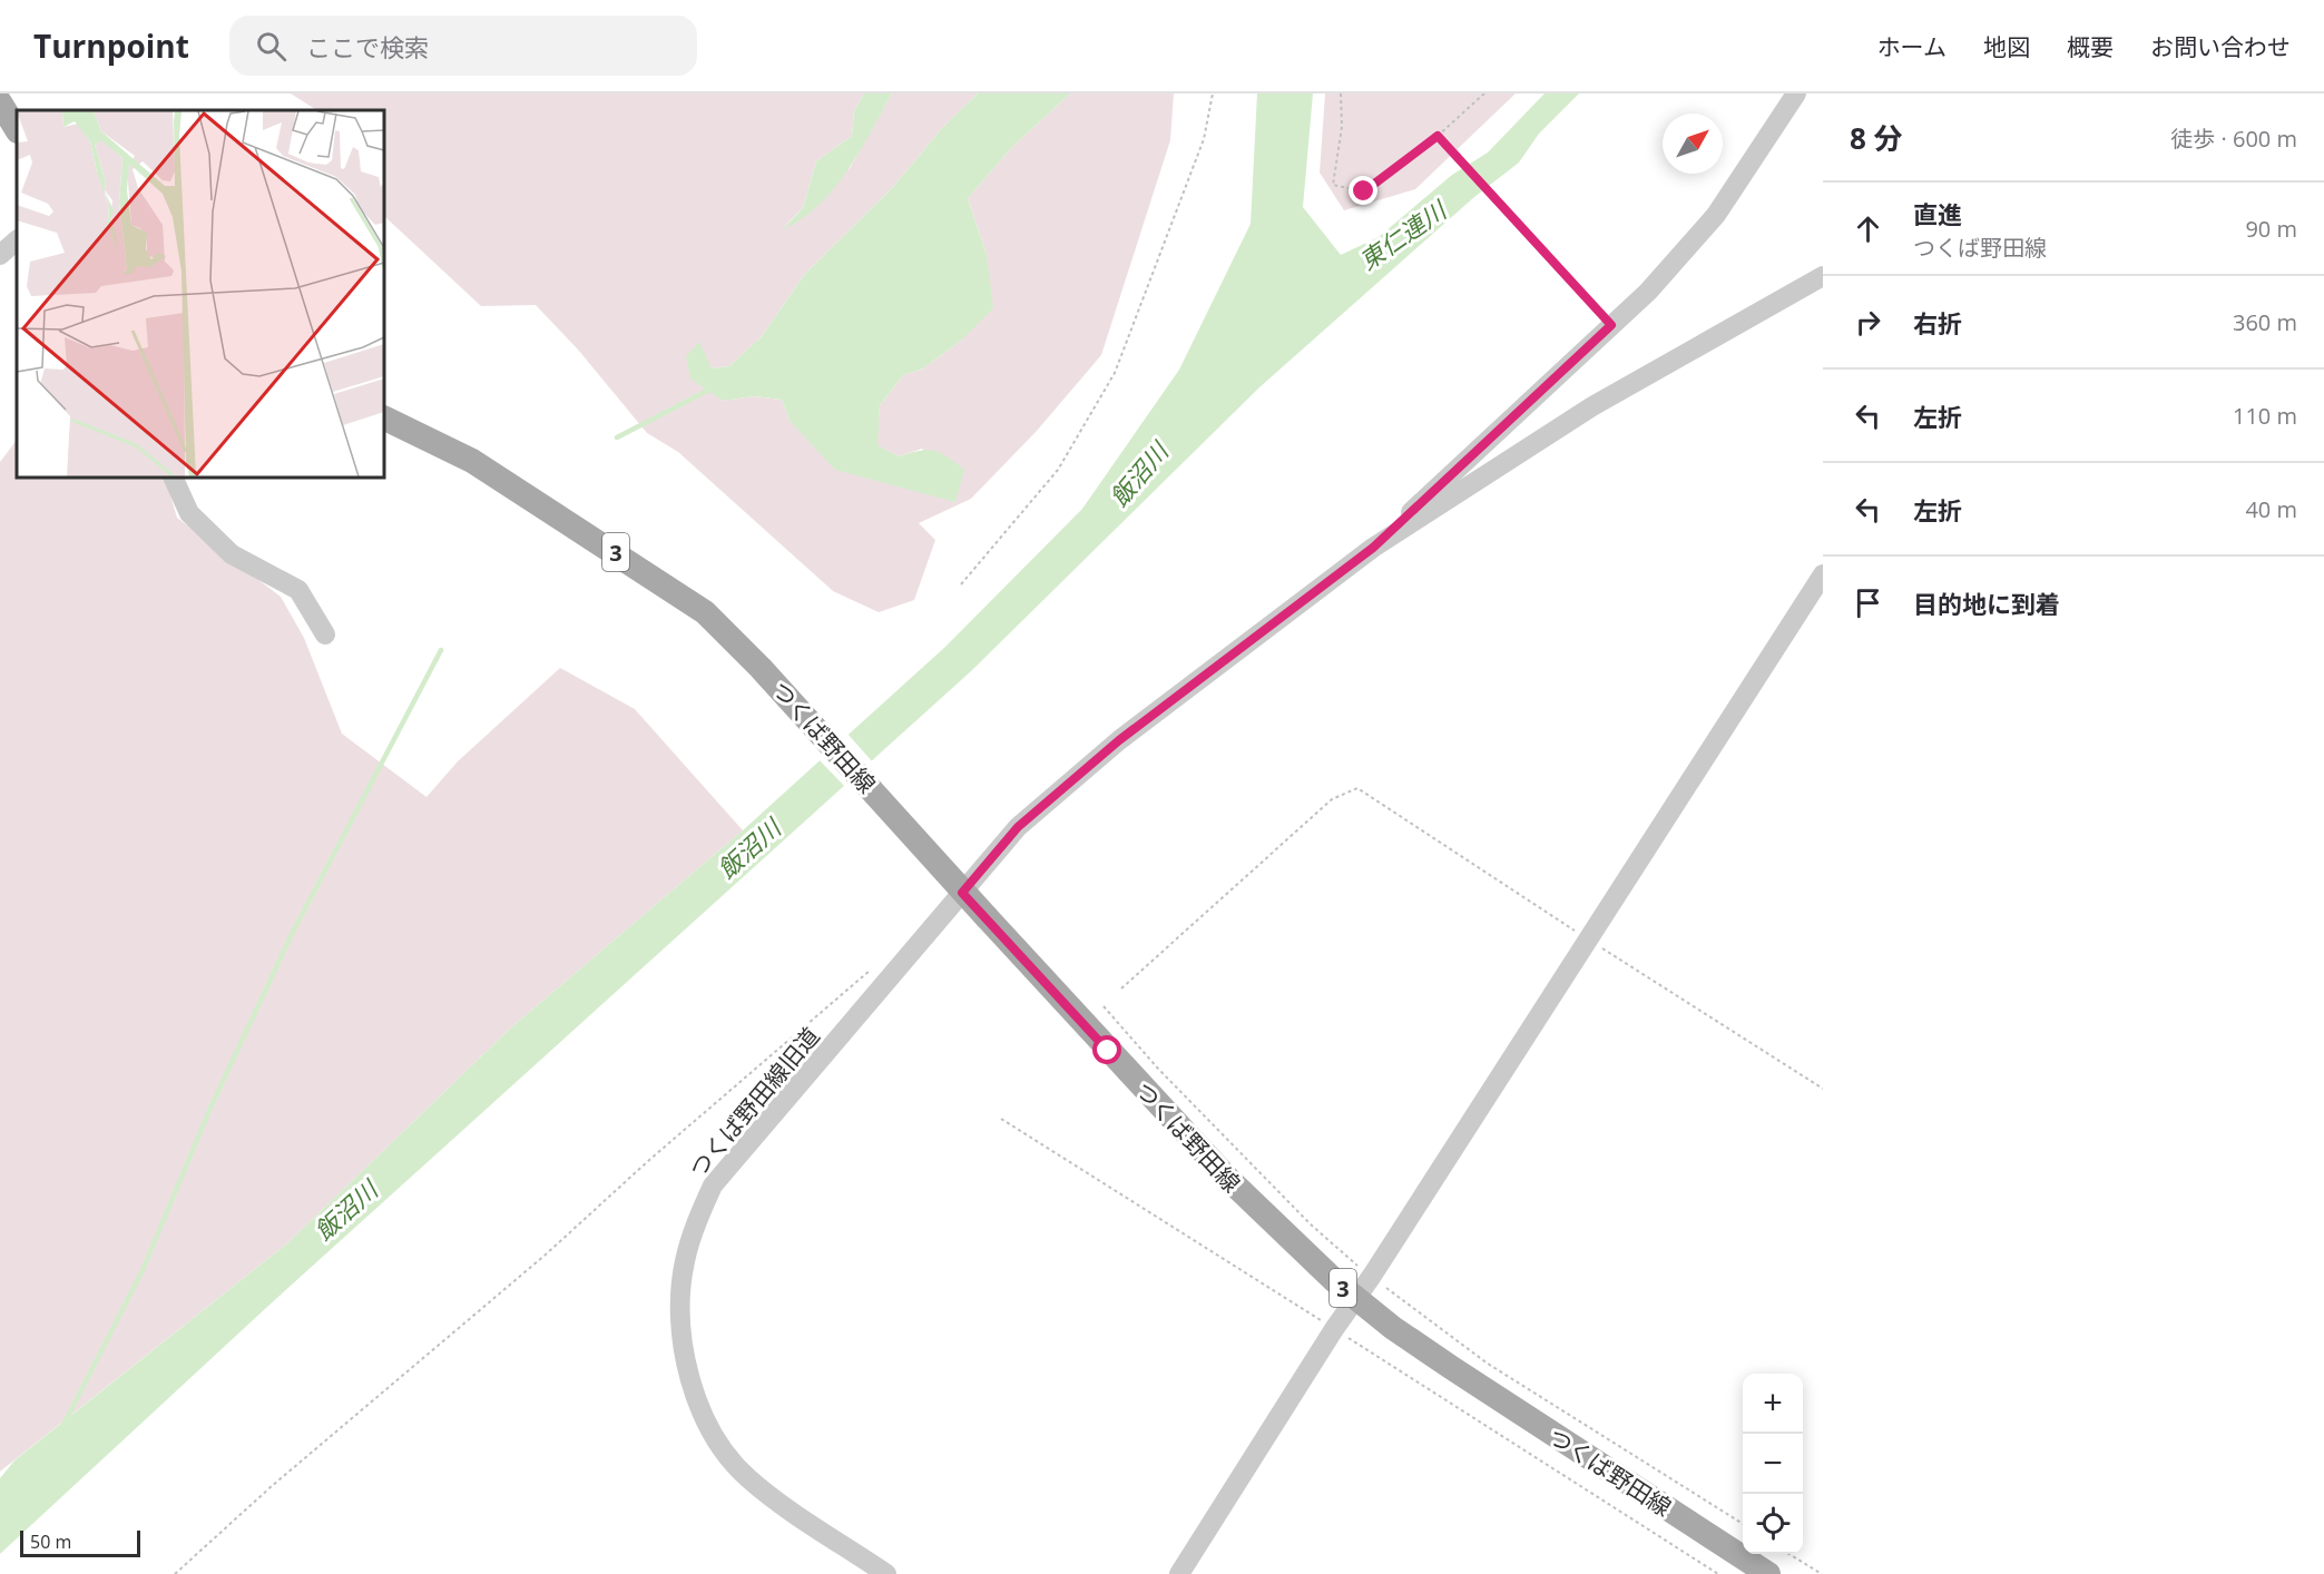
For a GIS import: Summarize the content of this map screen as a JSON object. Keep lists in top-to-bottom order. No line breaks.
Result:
{"streets":{"main road":["3","つくば野田線"],"street":["つくば野田線旧道"]},"crossings":[["つくば野田線","つくば野田線旧道"]],"water":["東仁連川","飯沼川"],"scale_bar":"50 m","north":"top right","page":{"header":"Turnpoint","search":"ここで検索","nav":["ホーム","地図","概要","お問い合わせ"],"heading":["8 分","徒歩 · 600 m"],"list":[["直進","つくば野田線","90 m"],["右折","360 m"],["左折","110 m"],["左折","40 m"],"目的地に到着"],"map_buttons":["+","−"],"scale":"50 m"}}
